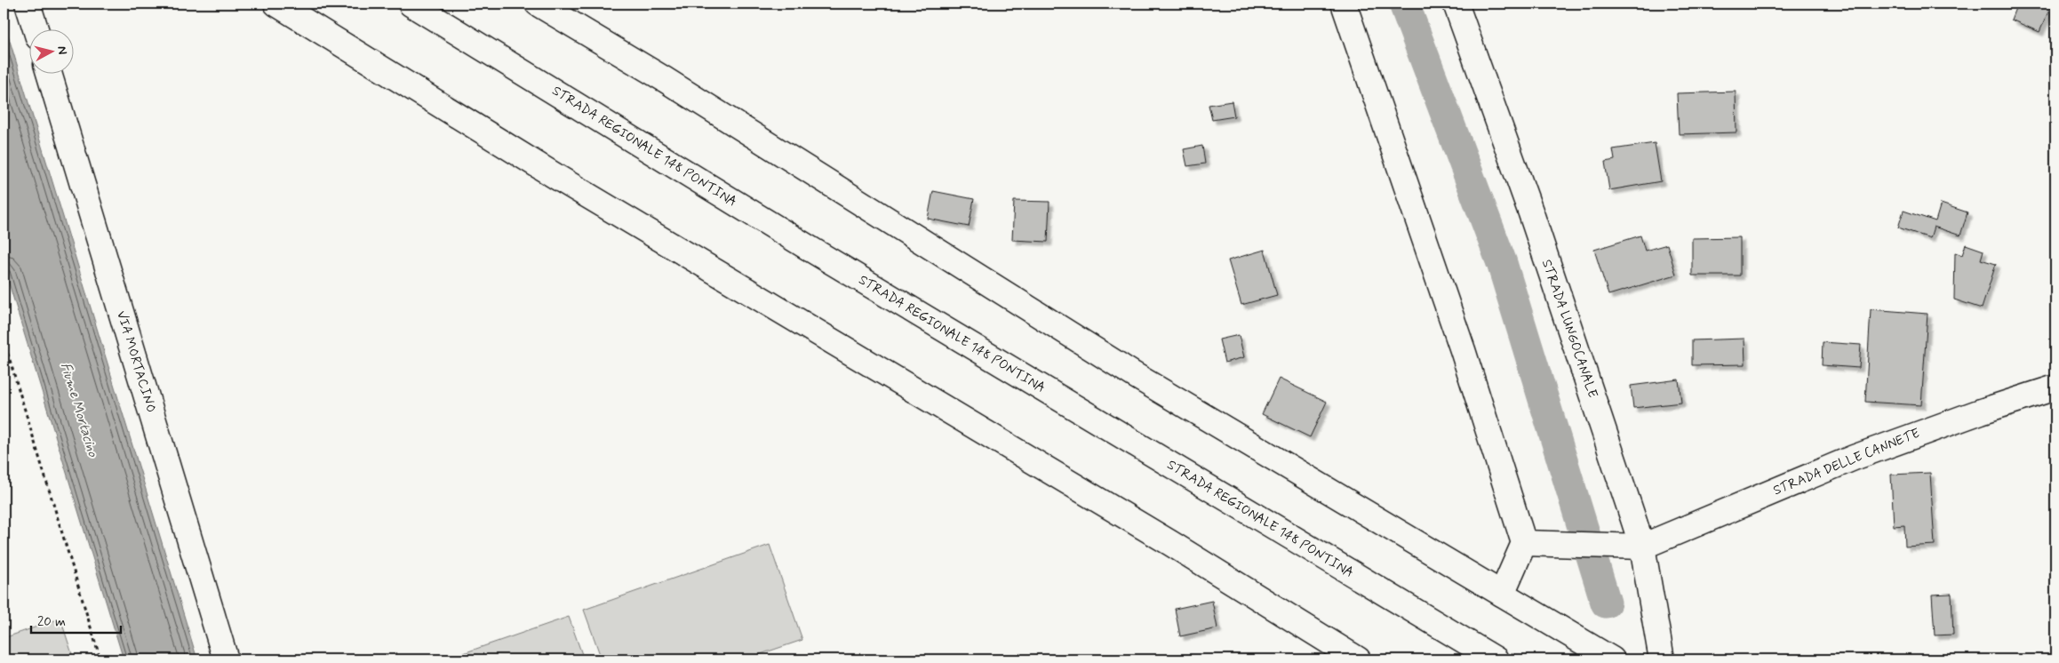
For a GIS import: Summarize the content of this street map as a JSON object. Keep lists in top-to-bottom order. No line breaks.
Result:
{"streets":{"street":["STRADA REGIONALE 148 PONTINA","STRADA LUNGOCANALE","VIA MORTACINO","STRADA DELLE CANNETE"]},"crossings":[["STRADA LUNGOCANALE","STRADA DELLE CANNETE"]],"water":["Fiume Mortacino"],"scale_bar":"20 m","north":"right"}
